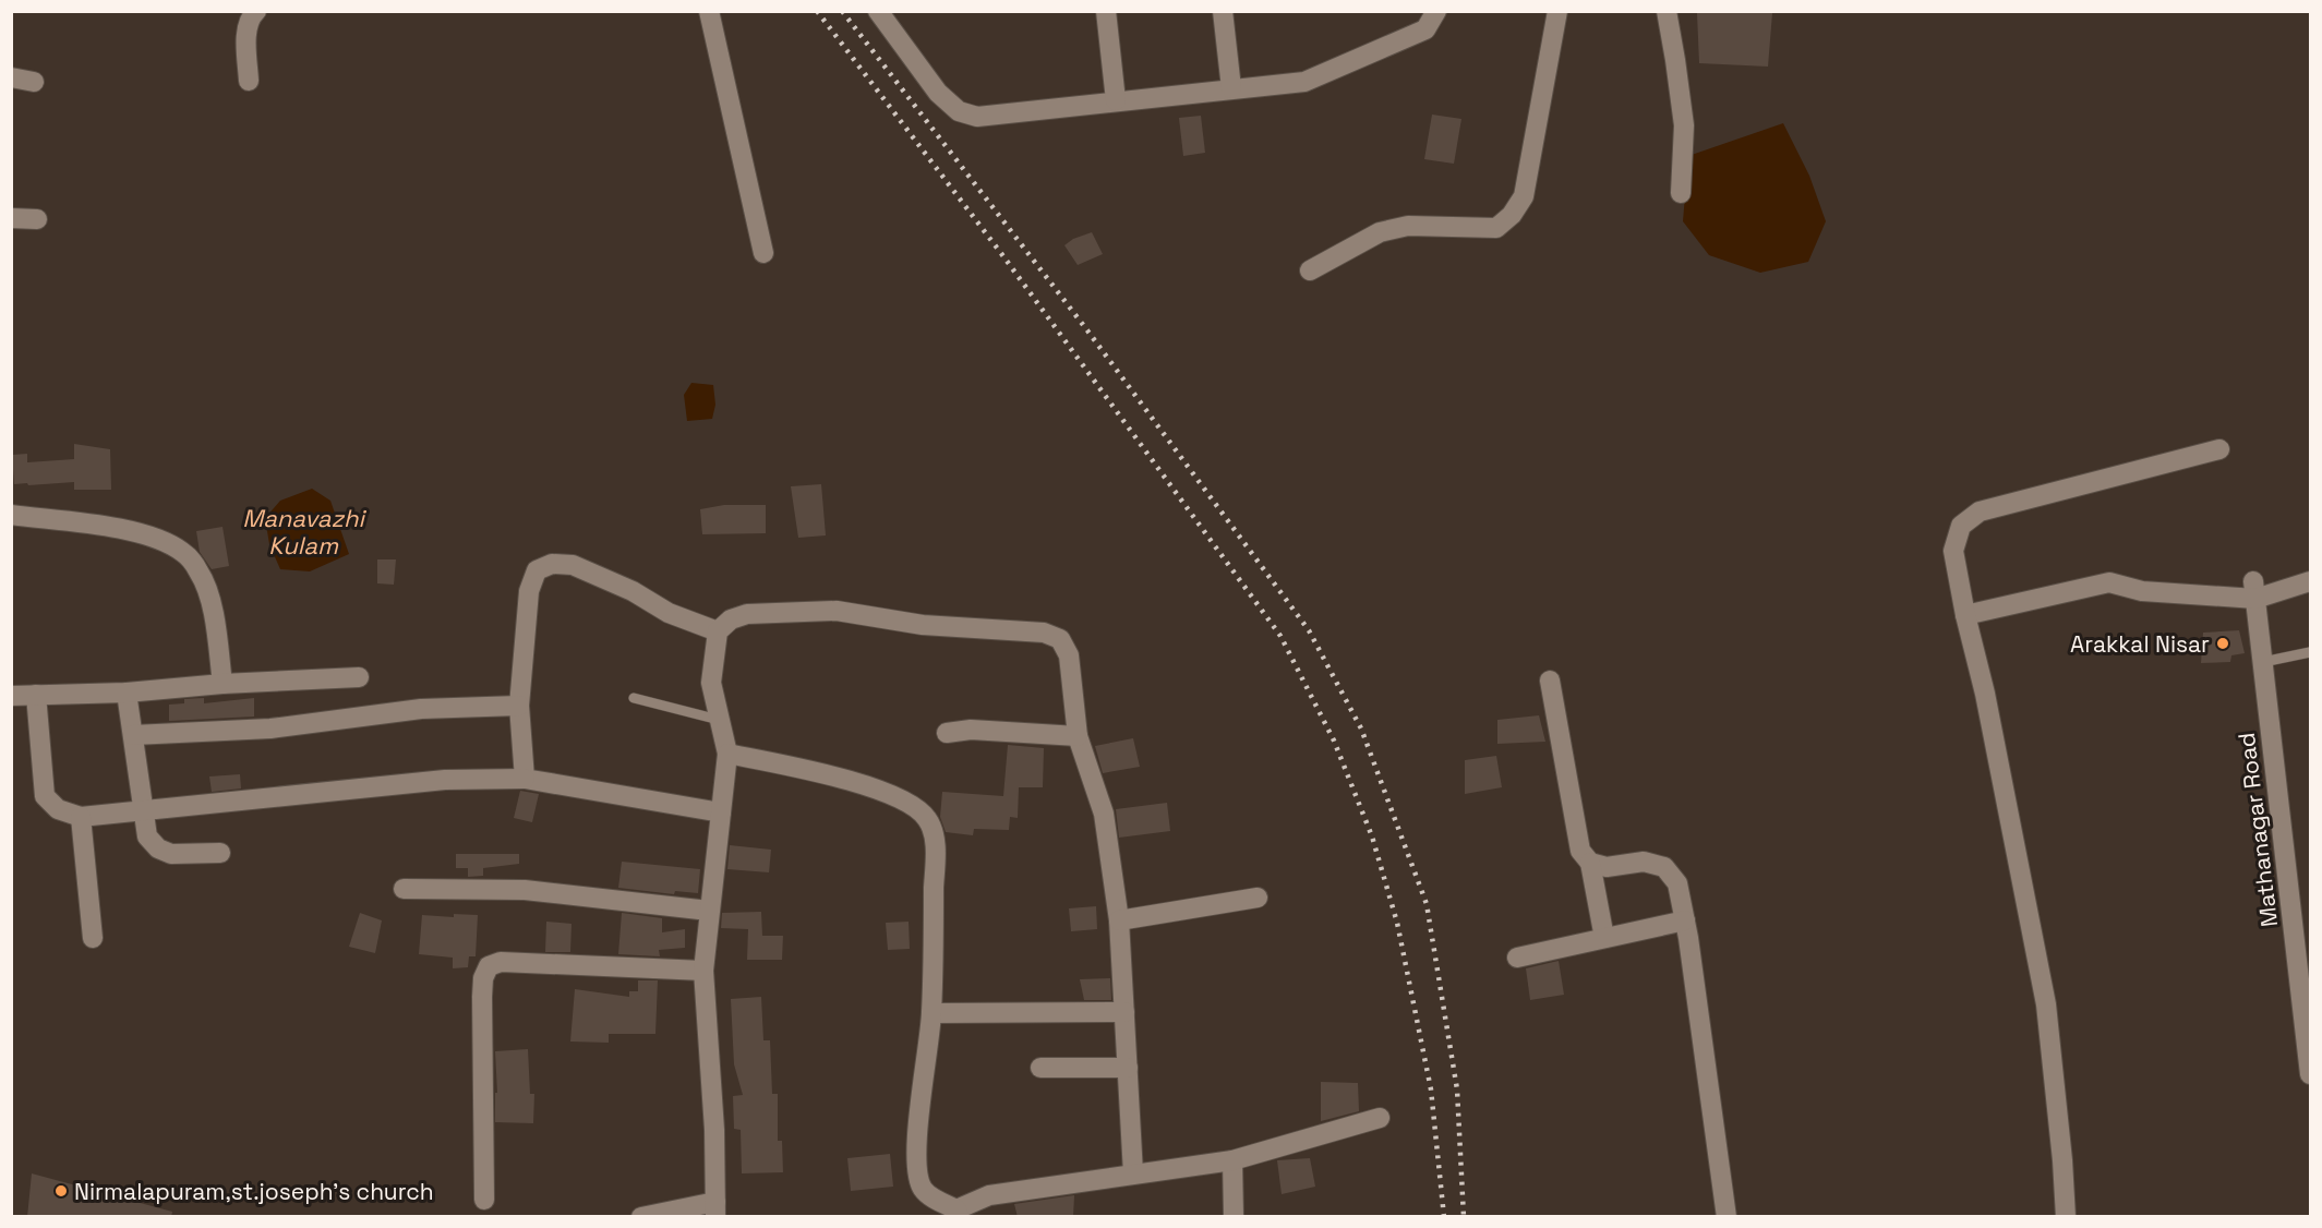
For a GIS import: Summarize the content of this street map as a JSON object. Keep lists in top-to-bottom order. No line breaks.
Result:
{"streets":{"street":["Mathanagar Road"]},"water":["Manavazhi Kulam"],"places":["Arakkal Nisar","Nirmalapuram,st.joseph's church"]}
